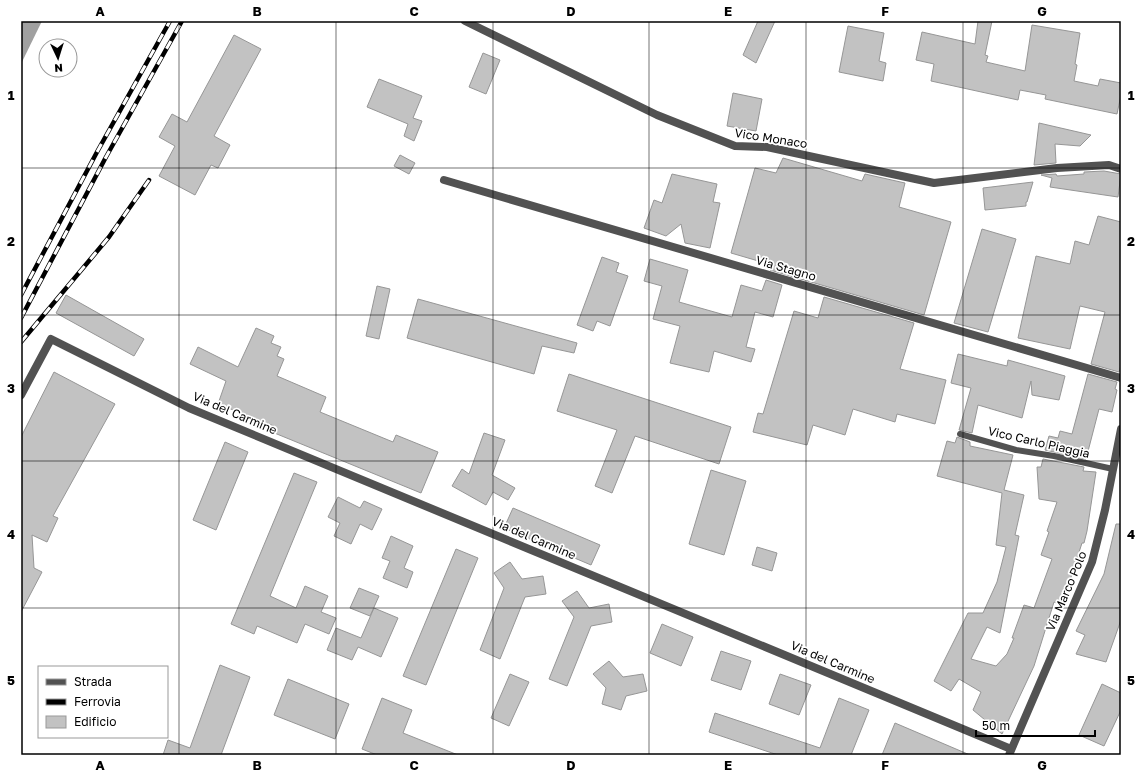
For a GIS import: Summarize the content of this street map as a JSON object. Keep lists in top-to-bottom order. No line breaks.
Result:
{"streets":{"street":["Vico Monaco","Via Stagno","Via del Carmine","Via Marco Polo"],"lane":["Vico Carlo Piaggia"]},"crossings":[["Via del Carmine","Via Marco Polo"],["Vico Carlo Piaggia","Via Marco Polo"]],"legend":["Strada","Ferrovia","Edificio"],"scale_bar":"50 m","north":"bottom","grid":{"columns":["A","B","C","D","E","F","G"],"rows":["1","2","3","4","5"]}}
